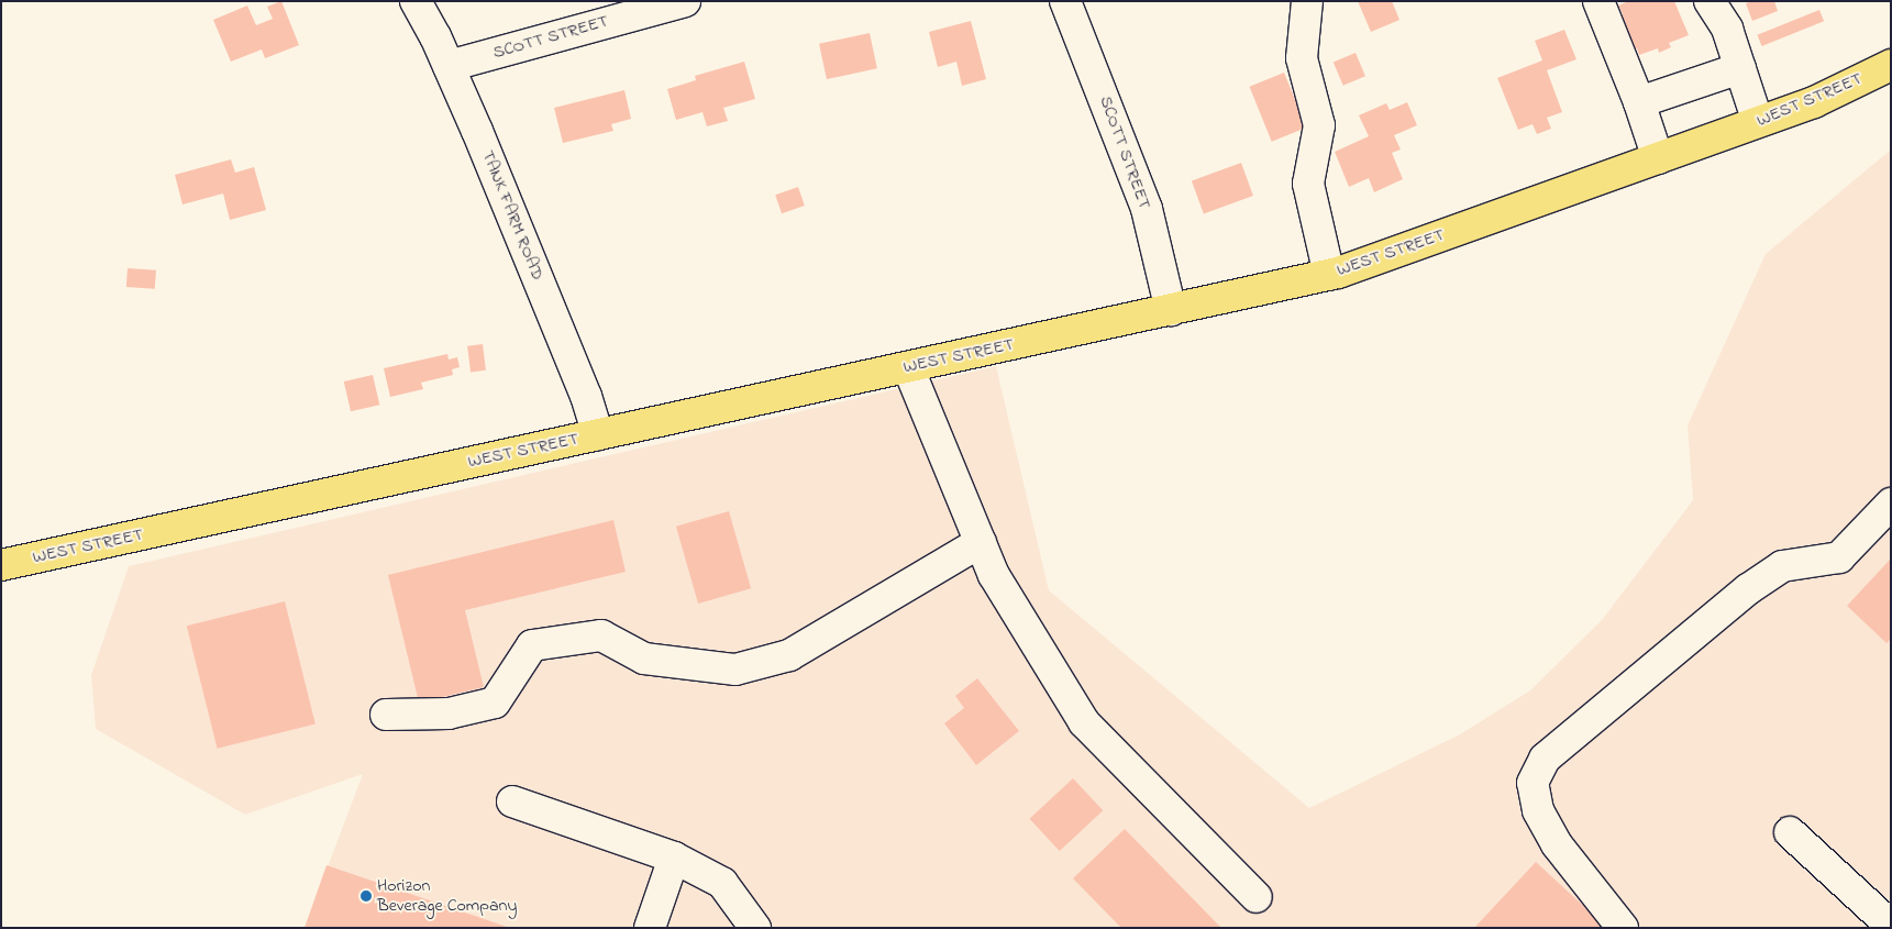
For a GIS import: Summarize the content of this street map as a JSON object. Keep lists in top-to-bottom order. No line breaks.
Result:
{"streets":{"main road":["WEST STREET"],"street":["SCOTT STREET","TANK FARM ROAD"]},"crossings":[["SCOTT STREET","WEST STREET"],["SCOTT STREET","TANK FARM ROAD"],["WEST STREET","TANK FARM ROAD"]],"places":["Horizon Beverage Company"]}
